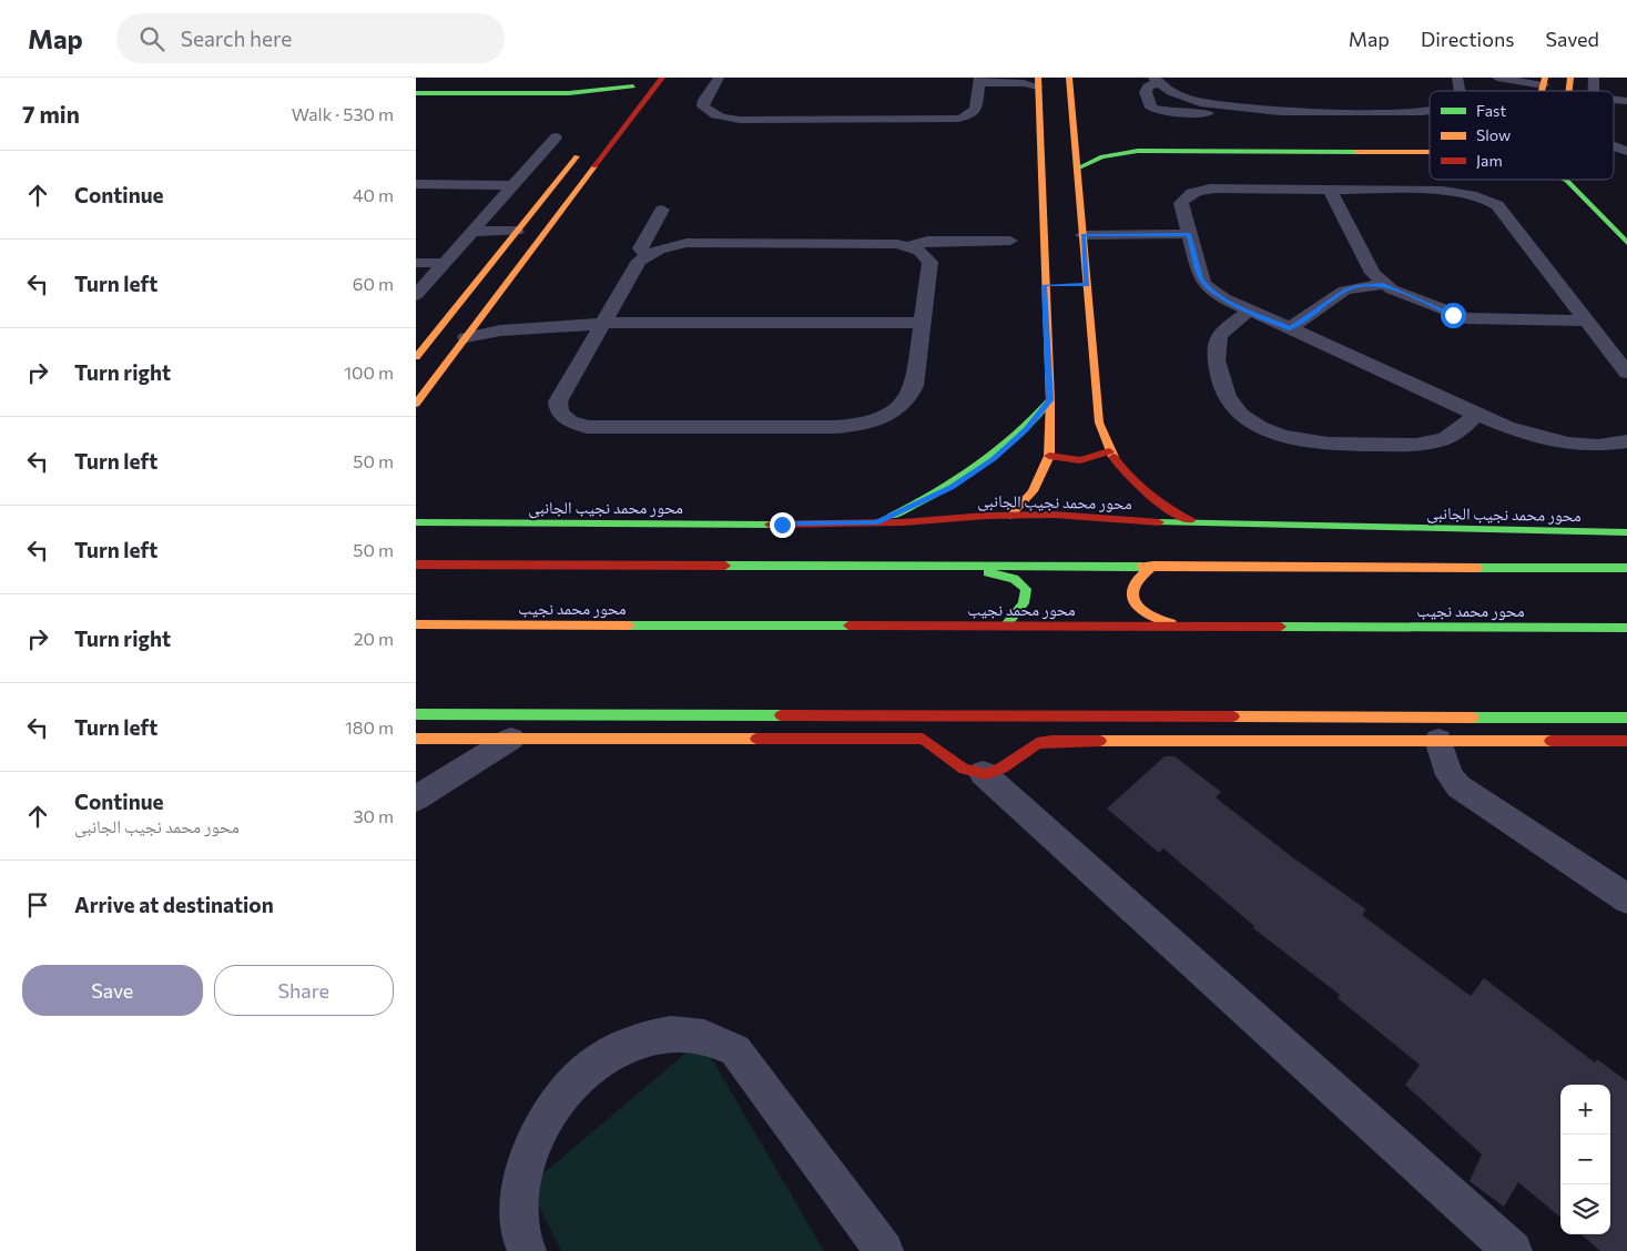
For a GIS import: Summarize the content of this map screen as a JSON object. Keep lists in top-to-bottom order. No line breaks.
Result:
{"streets":{"street":["محور محمد نجيب الجانبى","محور محمد نجيب"]},"legend":["Fast","Slow","Jam"],"page":{"header":"Map","search":"Search here","nav":["Map","Directions","Saved"],"heading":["7 min","Walk · 530 m"],"list":[["Continue","40 m"],["Turn left","60 m"],["Turn right","100 m"],["Turn left","50 m"],["Turn left","50 m"],["Turn right","20 m"],["Turn left","180 m"],["Continue","محور محمد نجيب الجانبى","30 m"],"Arrive at destination"],"buttons":["Save","Share"],"map_buttons":["+","−"]}}
